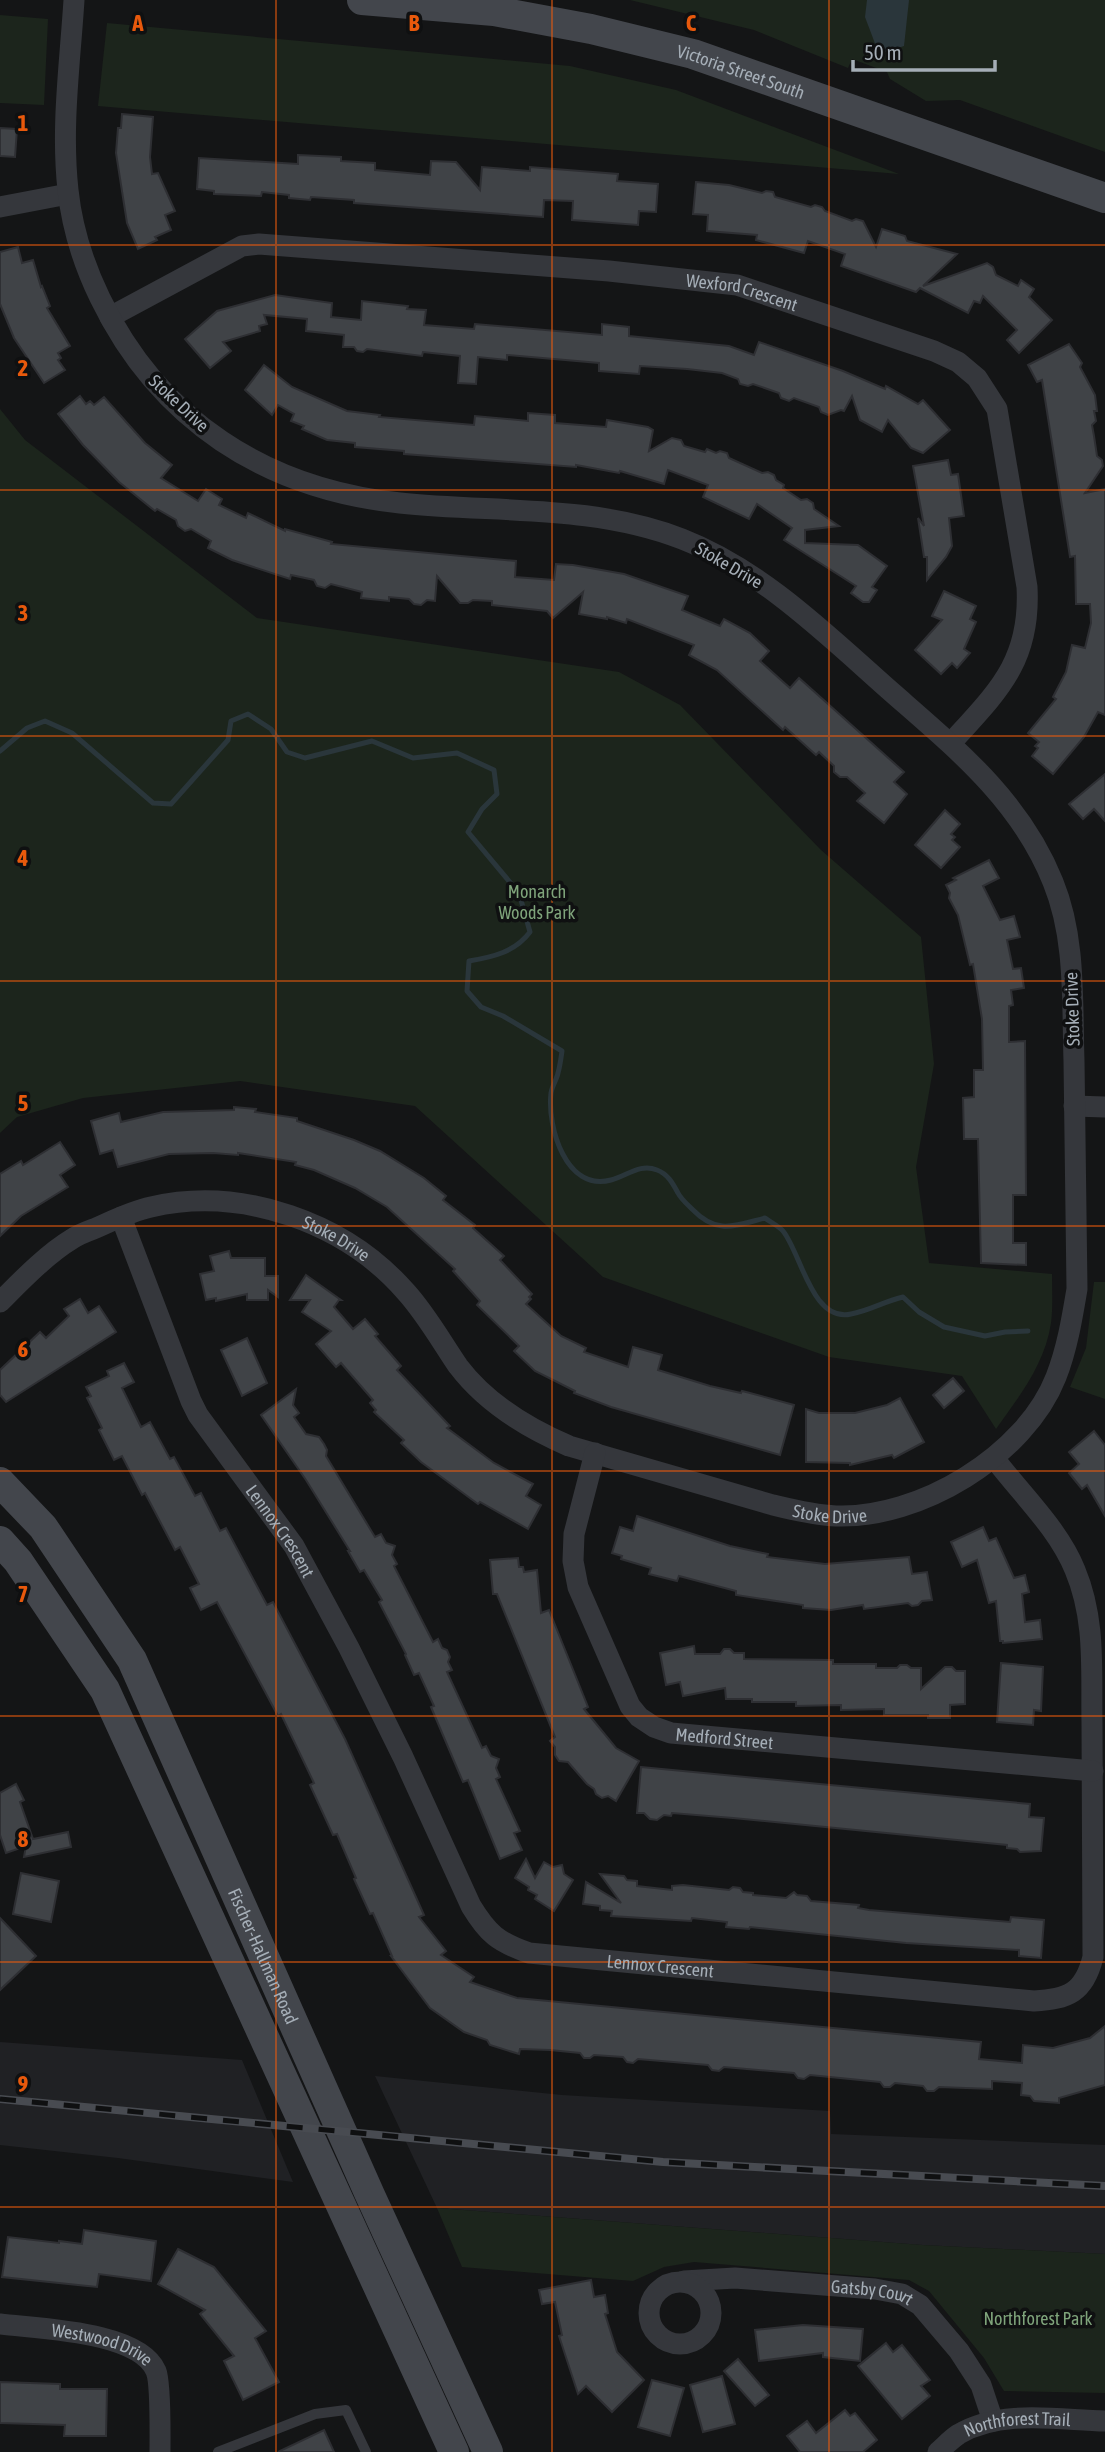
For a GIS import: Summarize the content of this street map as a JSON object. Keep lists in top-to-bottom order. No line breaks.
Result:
{"streets":{"main road":["Victoria Street South","Fischer-Hallman Road"],"street":["Wexford Crescent","Stoke Drive","Lennox Crescent","Medford Street","Gatsby Court","Westwood Drive","Northforest Trail"]},"crossings":[["Wexford Crescent","Stoke Drive"],["Stoke Drive","Lennox Crescent"],["Stoke Drive","Medford Street"],["Lennox Crescent","Medford Street"],["Gatsby Court","Northforest Trail"]],"parks":["Monarch Woods Park","Northforest Park"],"scale_bar":"50 m","grid":{"columns":["A","B","C"],"rows":["1","2","3","4","5","6","7","8","9"]}}
